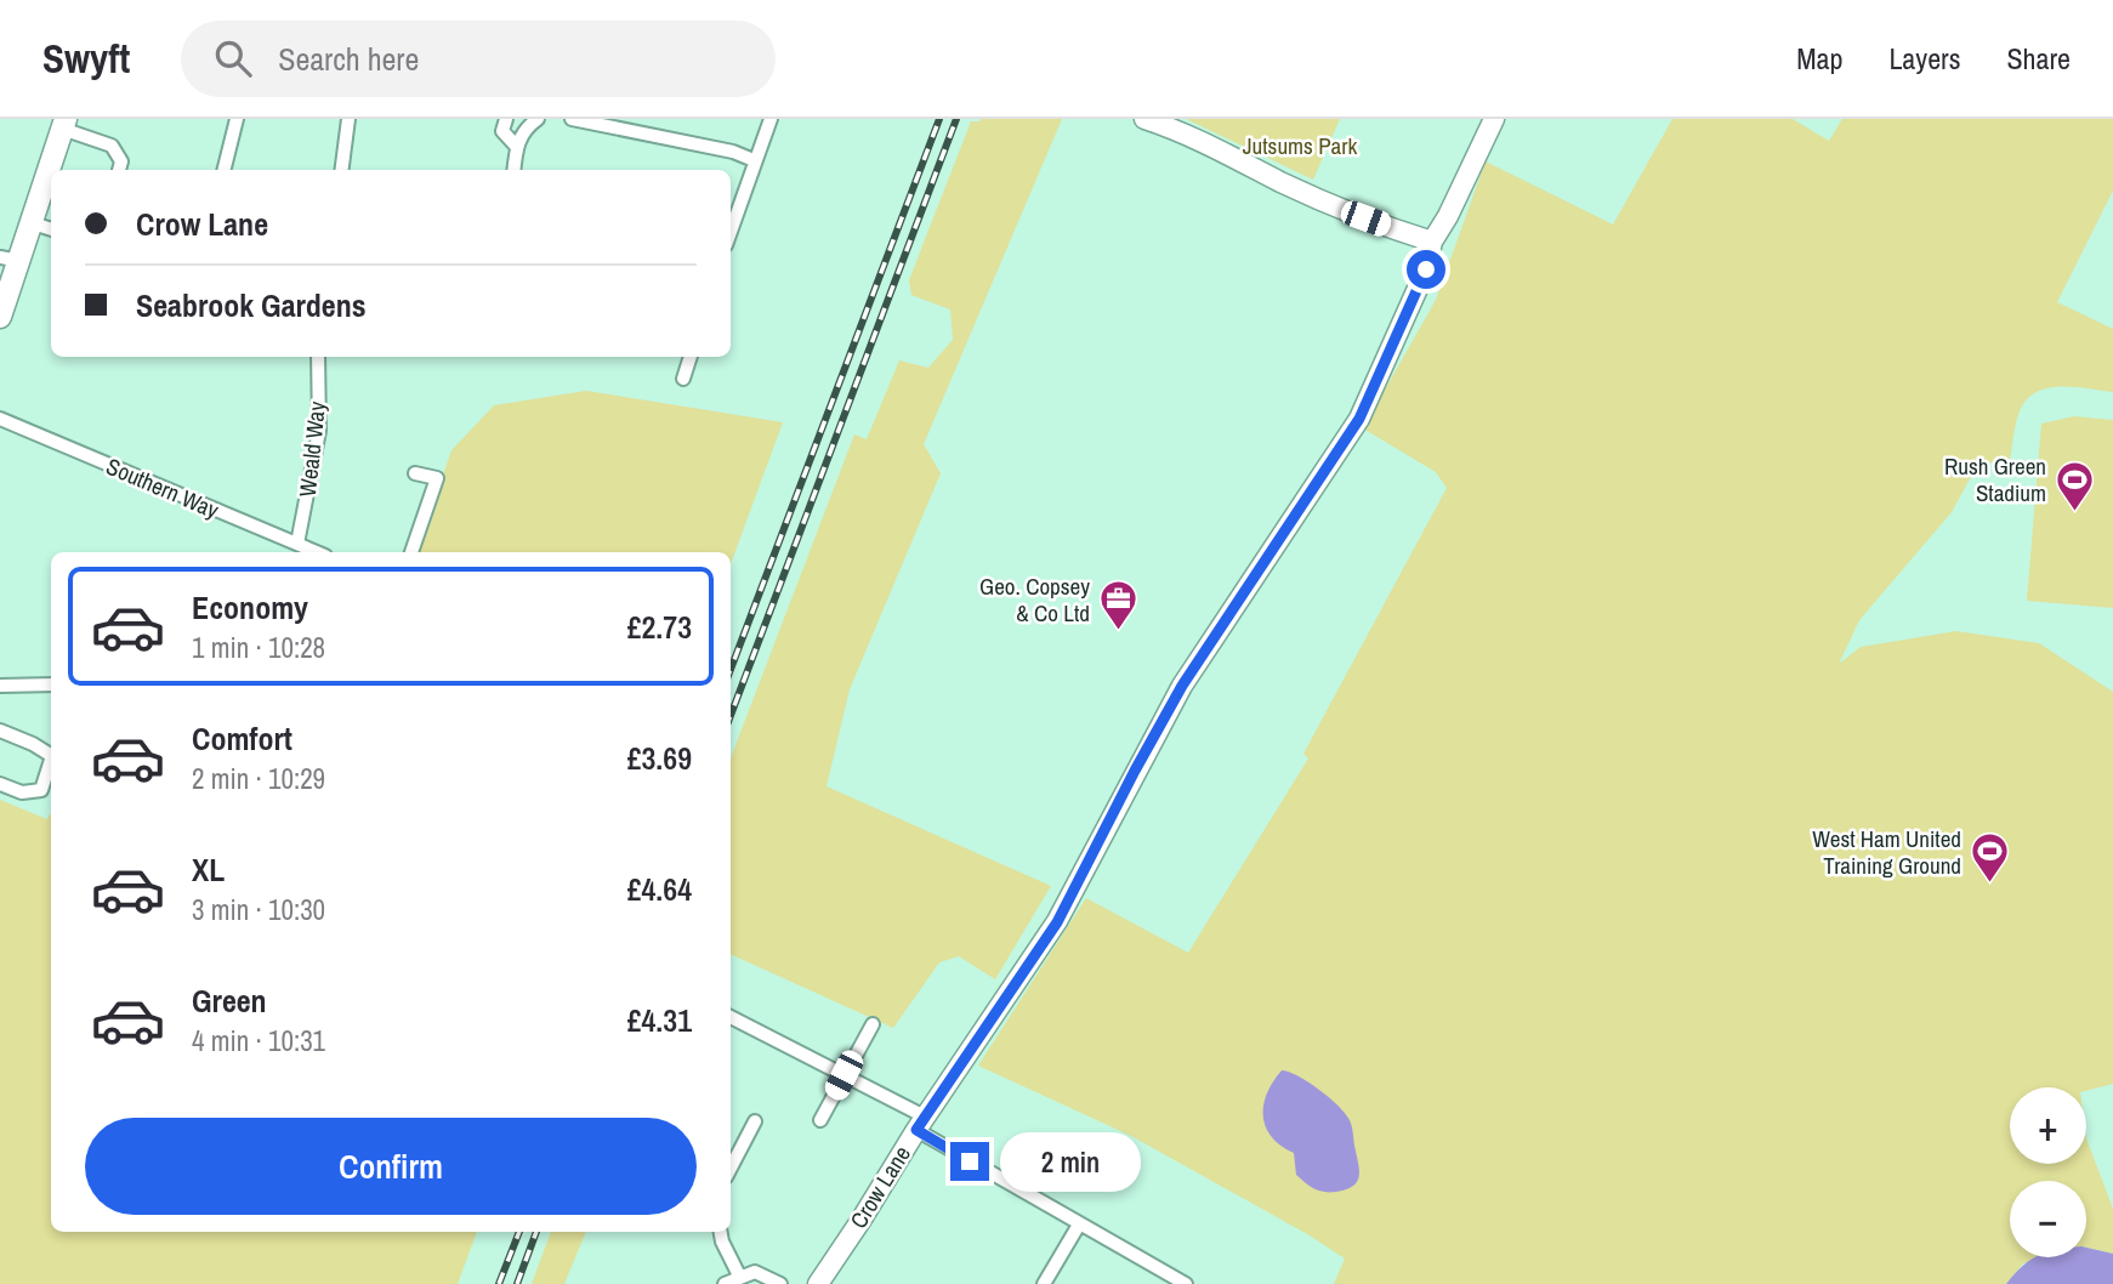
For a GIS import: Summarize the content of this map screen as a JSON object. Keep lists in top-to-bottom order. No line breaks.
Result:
{"streets":{"street":["Weald Way","Southern Way","Crow Lane"]},"crossings":[["Weald Way","Southern Way"]],"parks":["Jutsums Park"],"places":{"sports":["Rush Green Stadium","West Ham United Training Ground"],"office":["Geo. Copsey & Co Ltd"]},"page":{"header":"Swyft","search":"Search here","nav":["Map","Layers","Share"],"banner":["Crow Lane","Seabrook Gardens"],"list":[{"name":"Economy","note":"1 min · 10:28","value":"£2.73"},{"name":"Comfort","note":"2 min · 10:29","value":"£3.69"},{"name":"XL","note":"3 min · 10:30","value":"£4.64"},{"name":"Green","note":"4 min · 10:31","value":"£4.31"}],"map_buttons":["+","−"],"buttons":"Confirm","bubble":"2 min"}}
